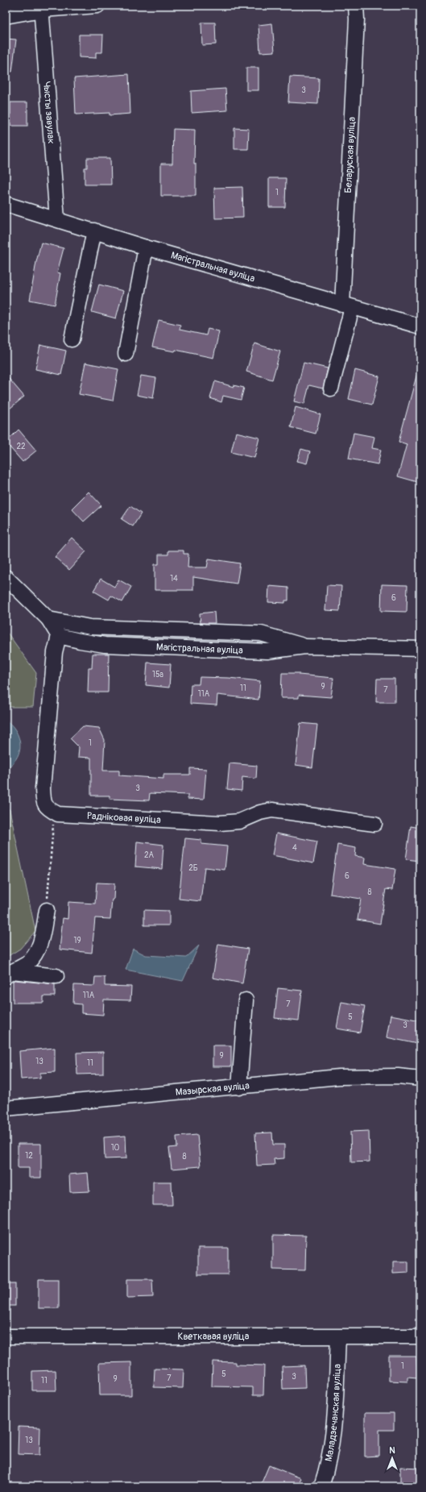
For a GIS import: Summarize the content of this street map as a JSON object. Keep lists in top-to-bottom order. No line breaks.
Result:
{"streets":{"street":["Чысты завулак","Беларуская вуліца","Магістральная вуліца","Радніковая вуліца","Мазырская вуліца","Кветкавая вуліца","Маладзечанская вуліца"]},"crossings":[["Чысты завулак","Магістральная вуліца"],["Беларуская вуліца","Магістральная вуліца"],["Кветкавая вуліца","Маладзечанская вуліца"]],"house_numbers":["3","1","22","14","6","15а","9","11","7","11А","1","3","4","2А","2Б","6","8","19","11А","7","5","3","9","13","11","10","12","8","1","5","3","7","9","11","13"],"north":"top"}
